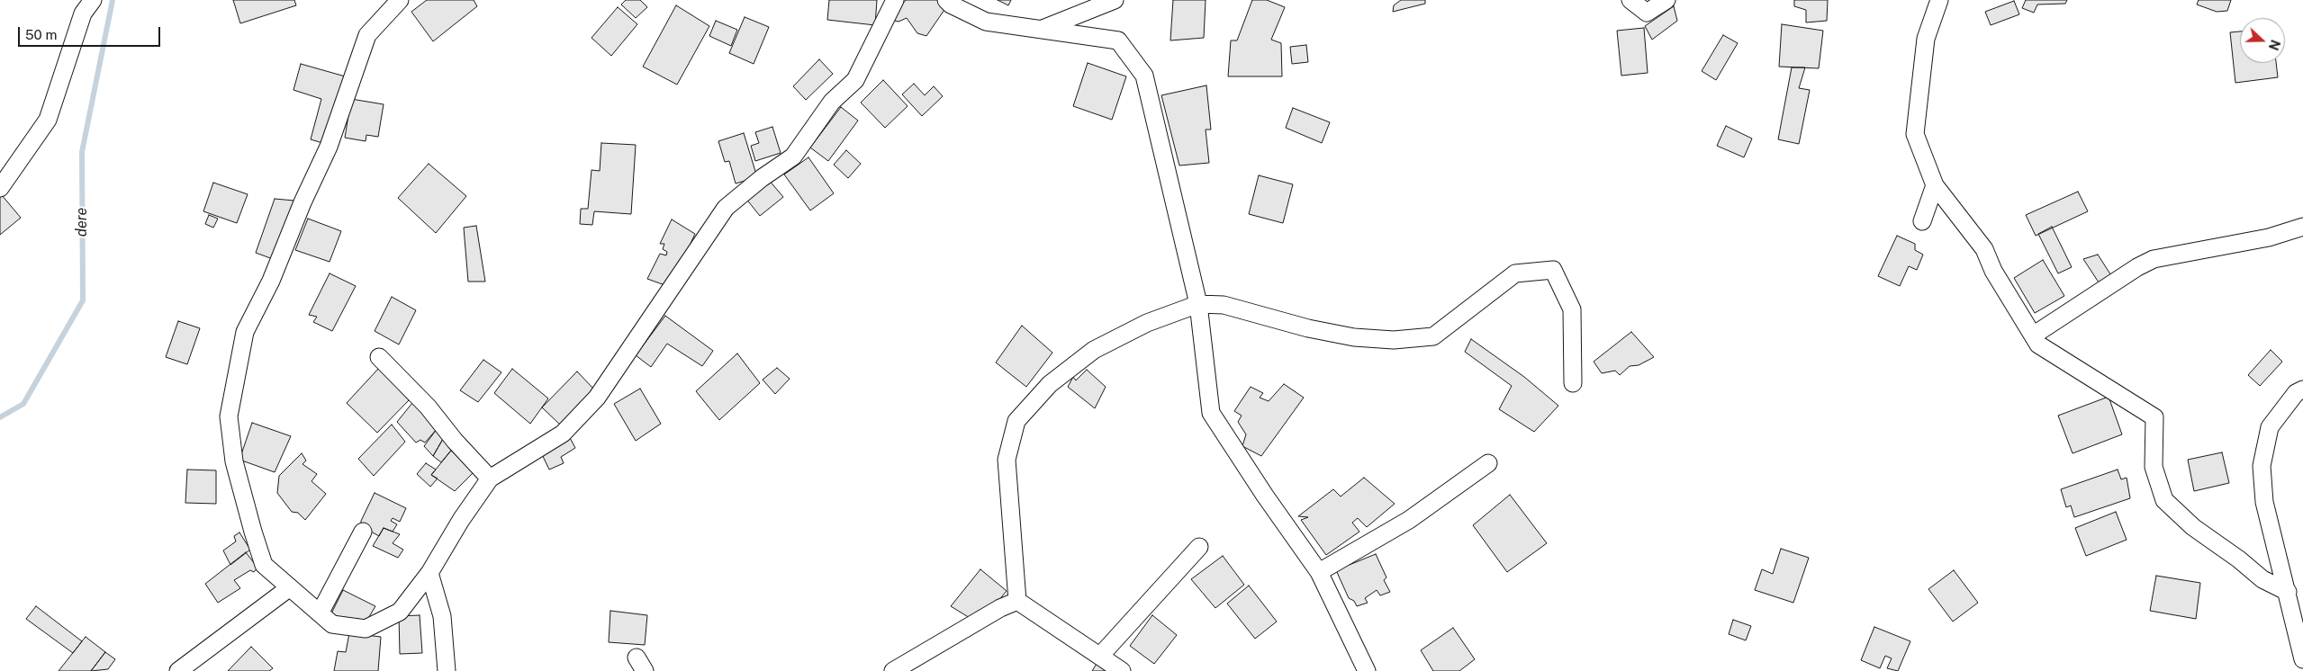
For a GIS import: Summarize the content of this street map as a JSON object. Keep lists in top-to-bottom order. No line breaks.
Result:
{"water":["dere"],"scale_bar":"50 m","north":"right"}
